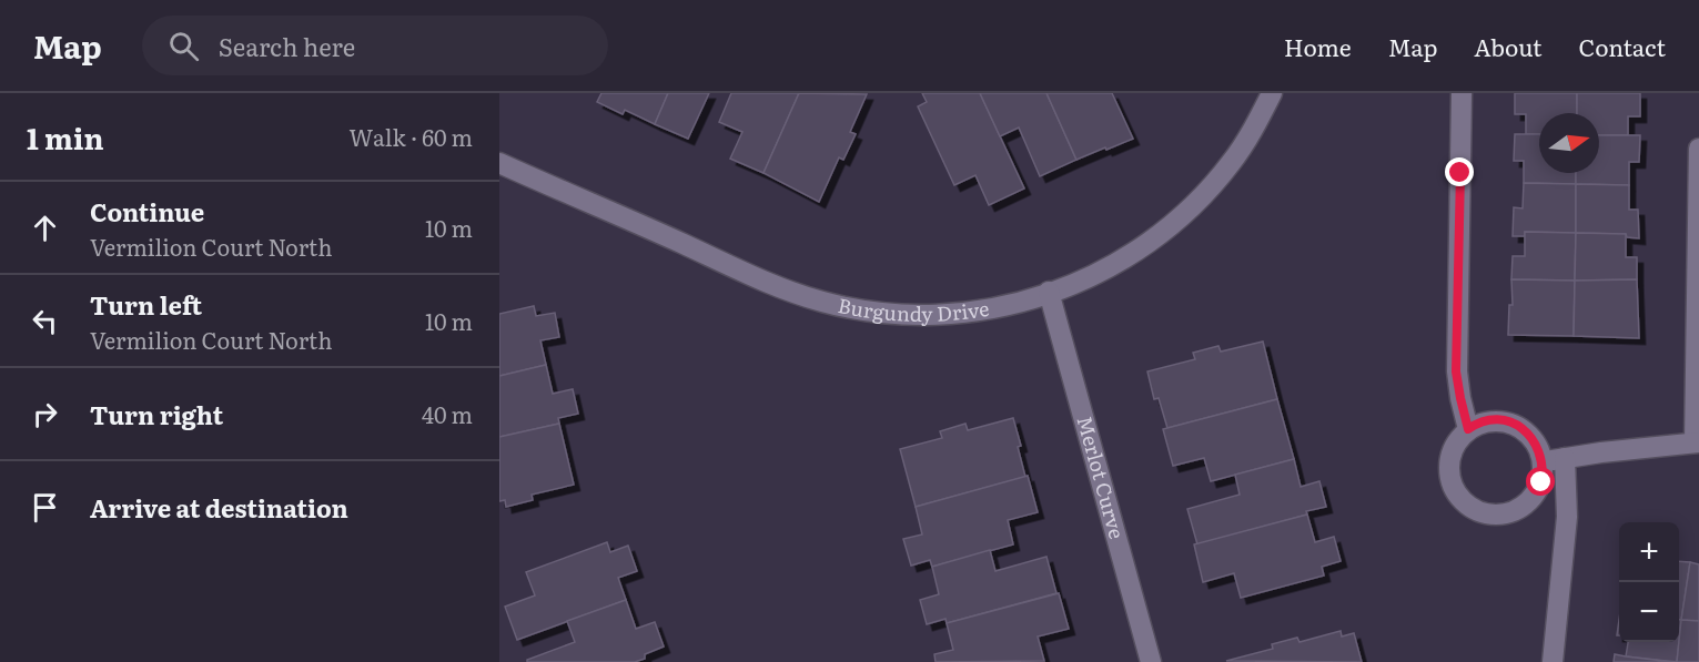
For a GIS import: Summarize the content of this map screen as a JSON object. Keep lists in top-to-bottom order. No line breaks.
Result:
{"streets":{"street":["Burgundy Drive","Merlot Curve"]},"crossings":[["Burgundy Drive","Merlot Curve"]],"north":"right","page":{"header":"Map","search":"Search here","nav":["Home","Map","About","Contact"],"heading":["1 min","Walk · 60 m"],"list":[["Continue","Vermilion Court North","10 m"],["Turn left","Vermilion Court North","10 m"],["Turn right","40 m"],"Arrive at destination"],"map_buttons":["+","−"]}}
